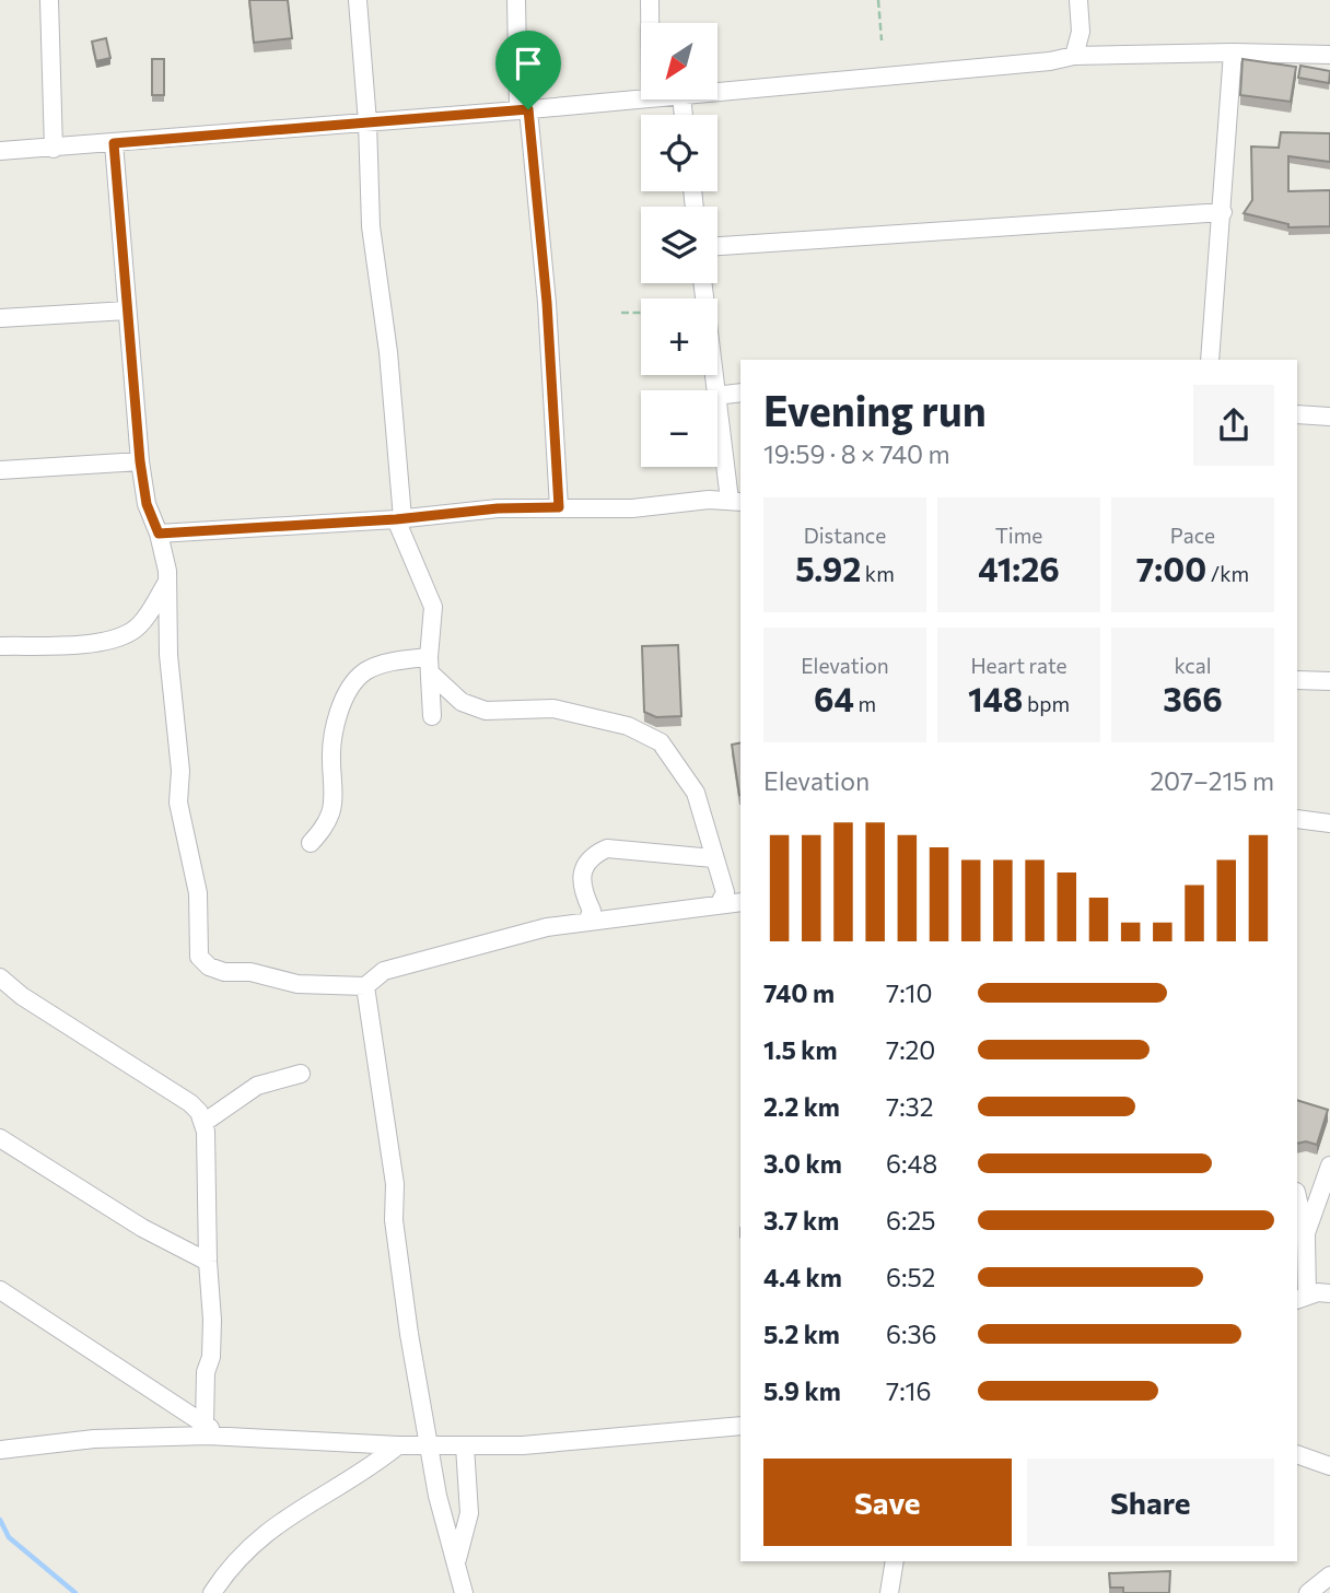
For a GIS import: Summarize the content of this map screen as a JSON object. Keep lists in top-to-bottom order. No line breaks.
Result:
{"north":"bottom left","page":{"map_buttons":["+","−"],"heading":["Evening run","19:59 · 8 × 740 m"],"stats":[["Distance","5.92 km"],["Time","41:26"],["Pace","7:00 /km"],["Elevation","64 m"],["Heart rate","148 bpm"],["kcal","366"]],"chart":["Elevation","207–215 m"],"list":[{"name":"740 m","note":"7:10"},{"name":"1.5 km","note":"7:20"},{"name":"2.2 km","note":"7:32"},{"name":"3.0 km","note":"6:48"},{"name":"3.7 km","note":"6:25"},{"name":"4.4 km","note":"6:52"},{"name":"5.2 km","note":"6:36"},{"name":"5.9 km","note":"7:16"}],"buttons":["Save","Share"]}}
